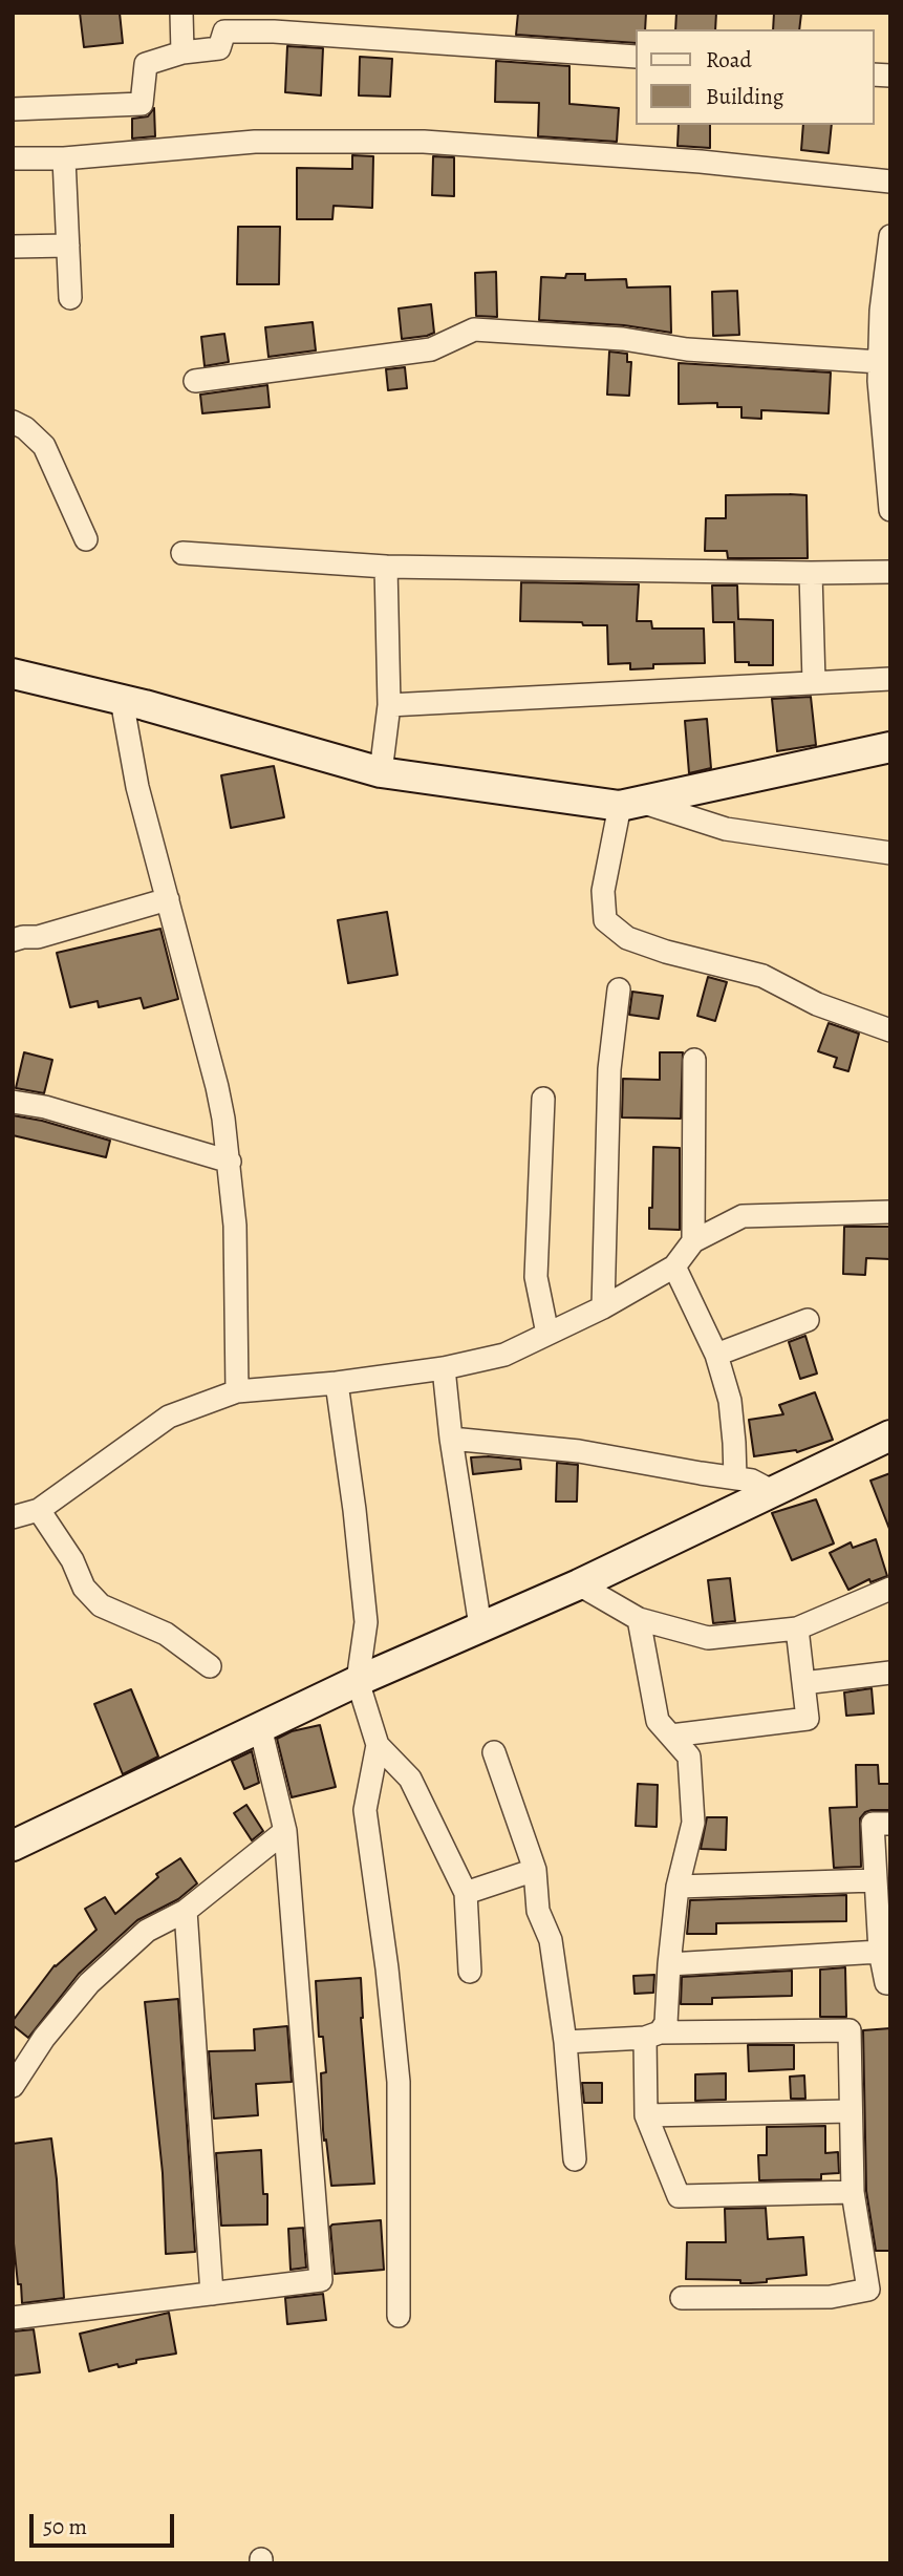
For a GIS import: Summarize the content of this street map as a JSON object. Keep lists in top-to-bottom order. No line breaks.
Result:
{"legend":["Road","Building"],"scale_bar":"50 m"}
